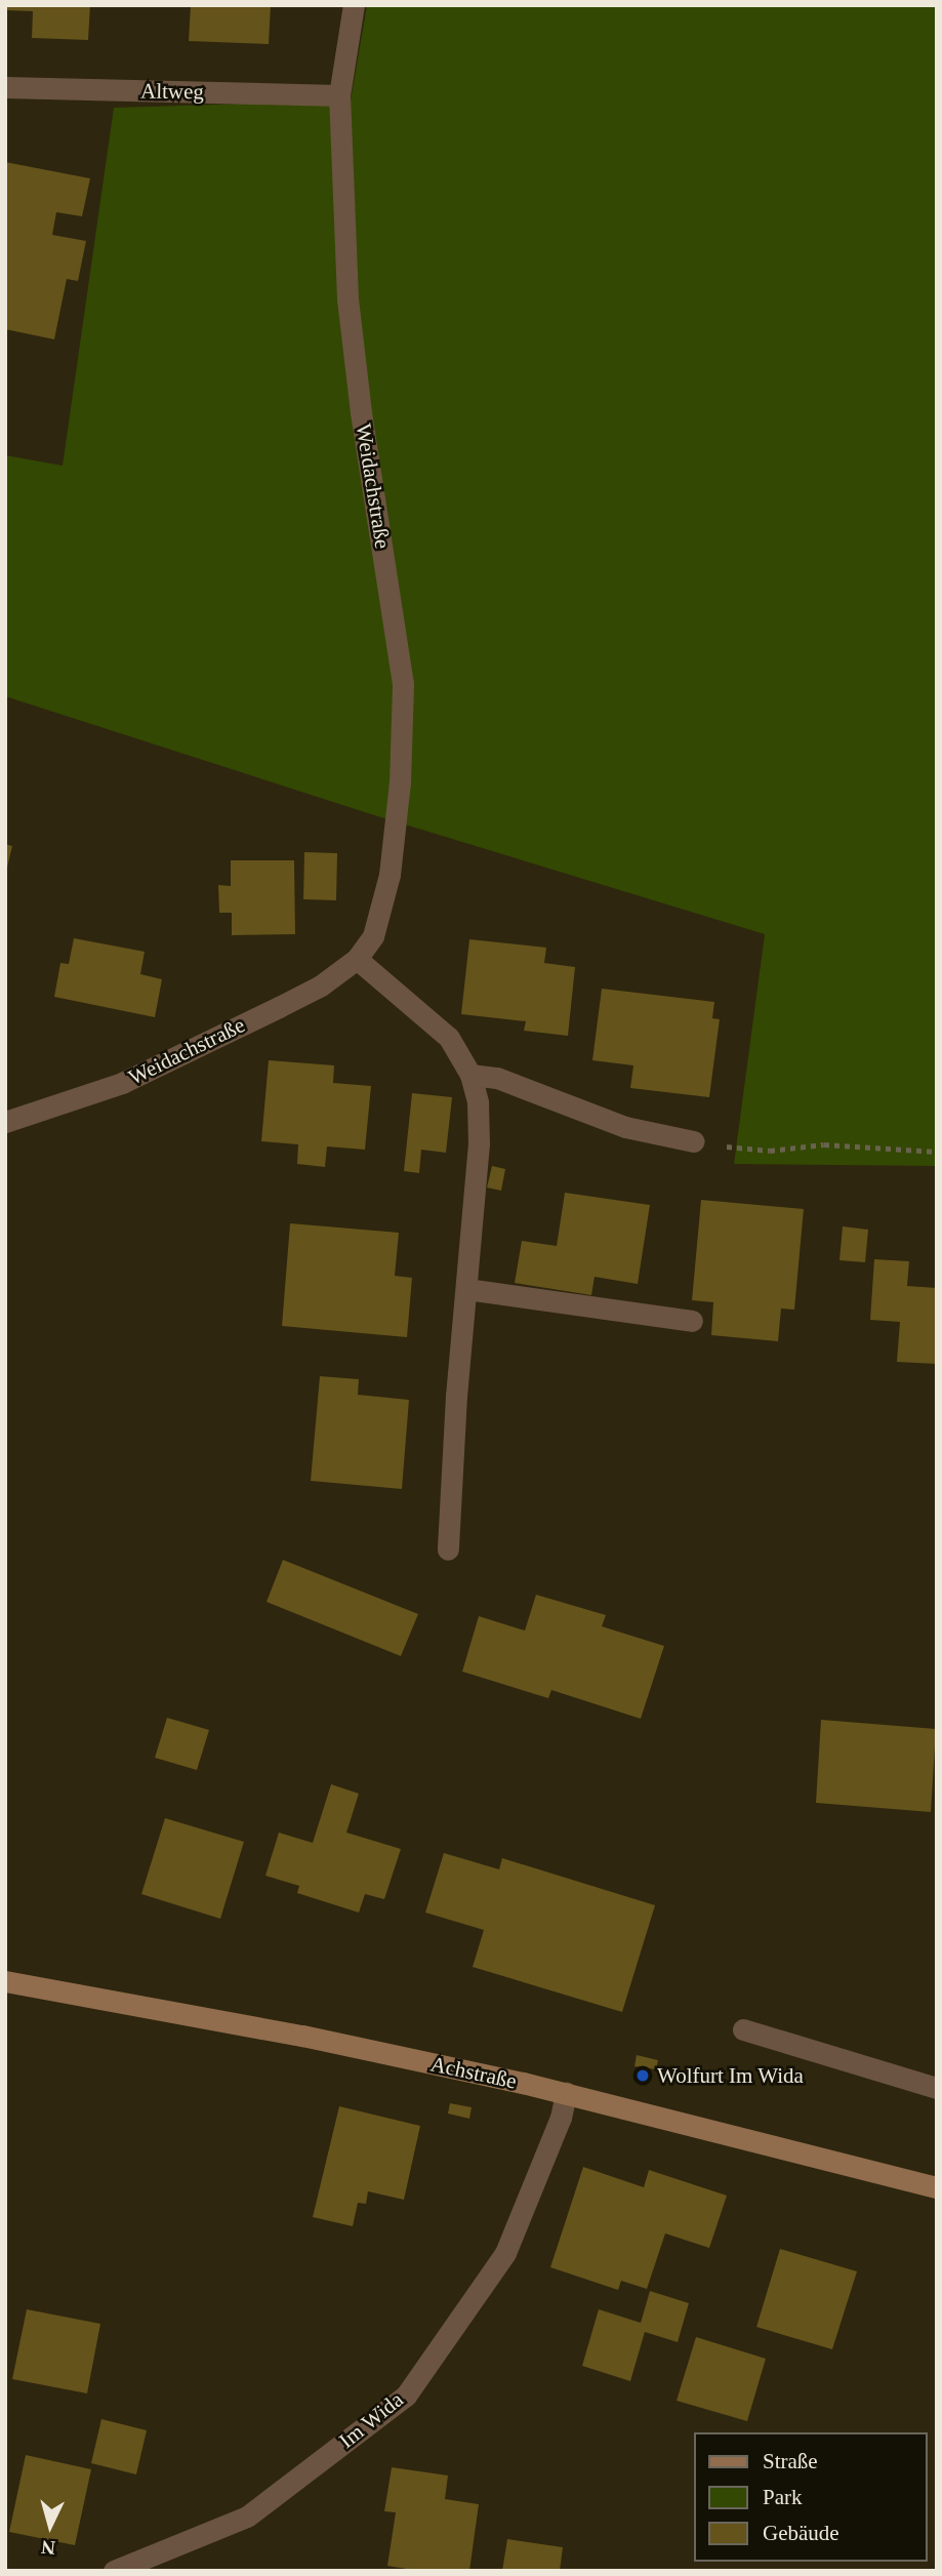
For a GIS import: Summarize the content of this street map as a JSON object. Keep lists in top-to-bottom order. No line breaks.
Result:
{"streets":{"main road":["Achstraße"],"street":["Altweg","Weidachstraße","Im Wida"]},"crossings":[["Altweg","Weidachstraße"],["Achstraße","Im Wida"]],"places":["Wolfurt Im Wida"],"legend":["Straße","Park","Gebäude"],"north":"bottom"}
